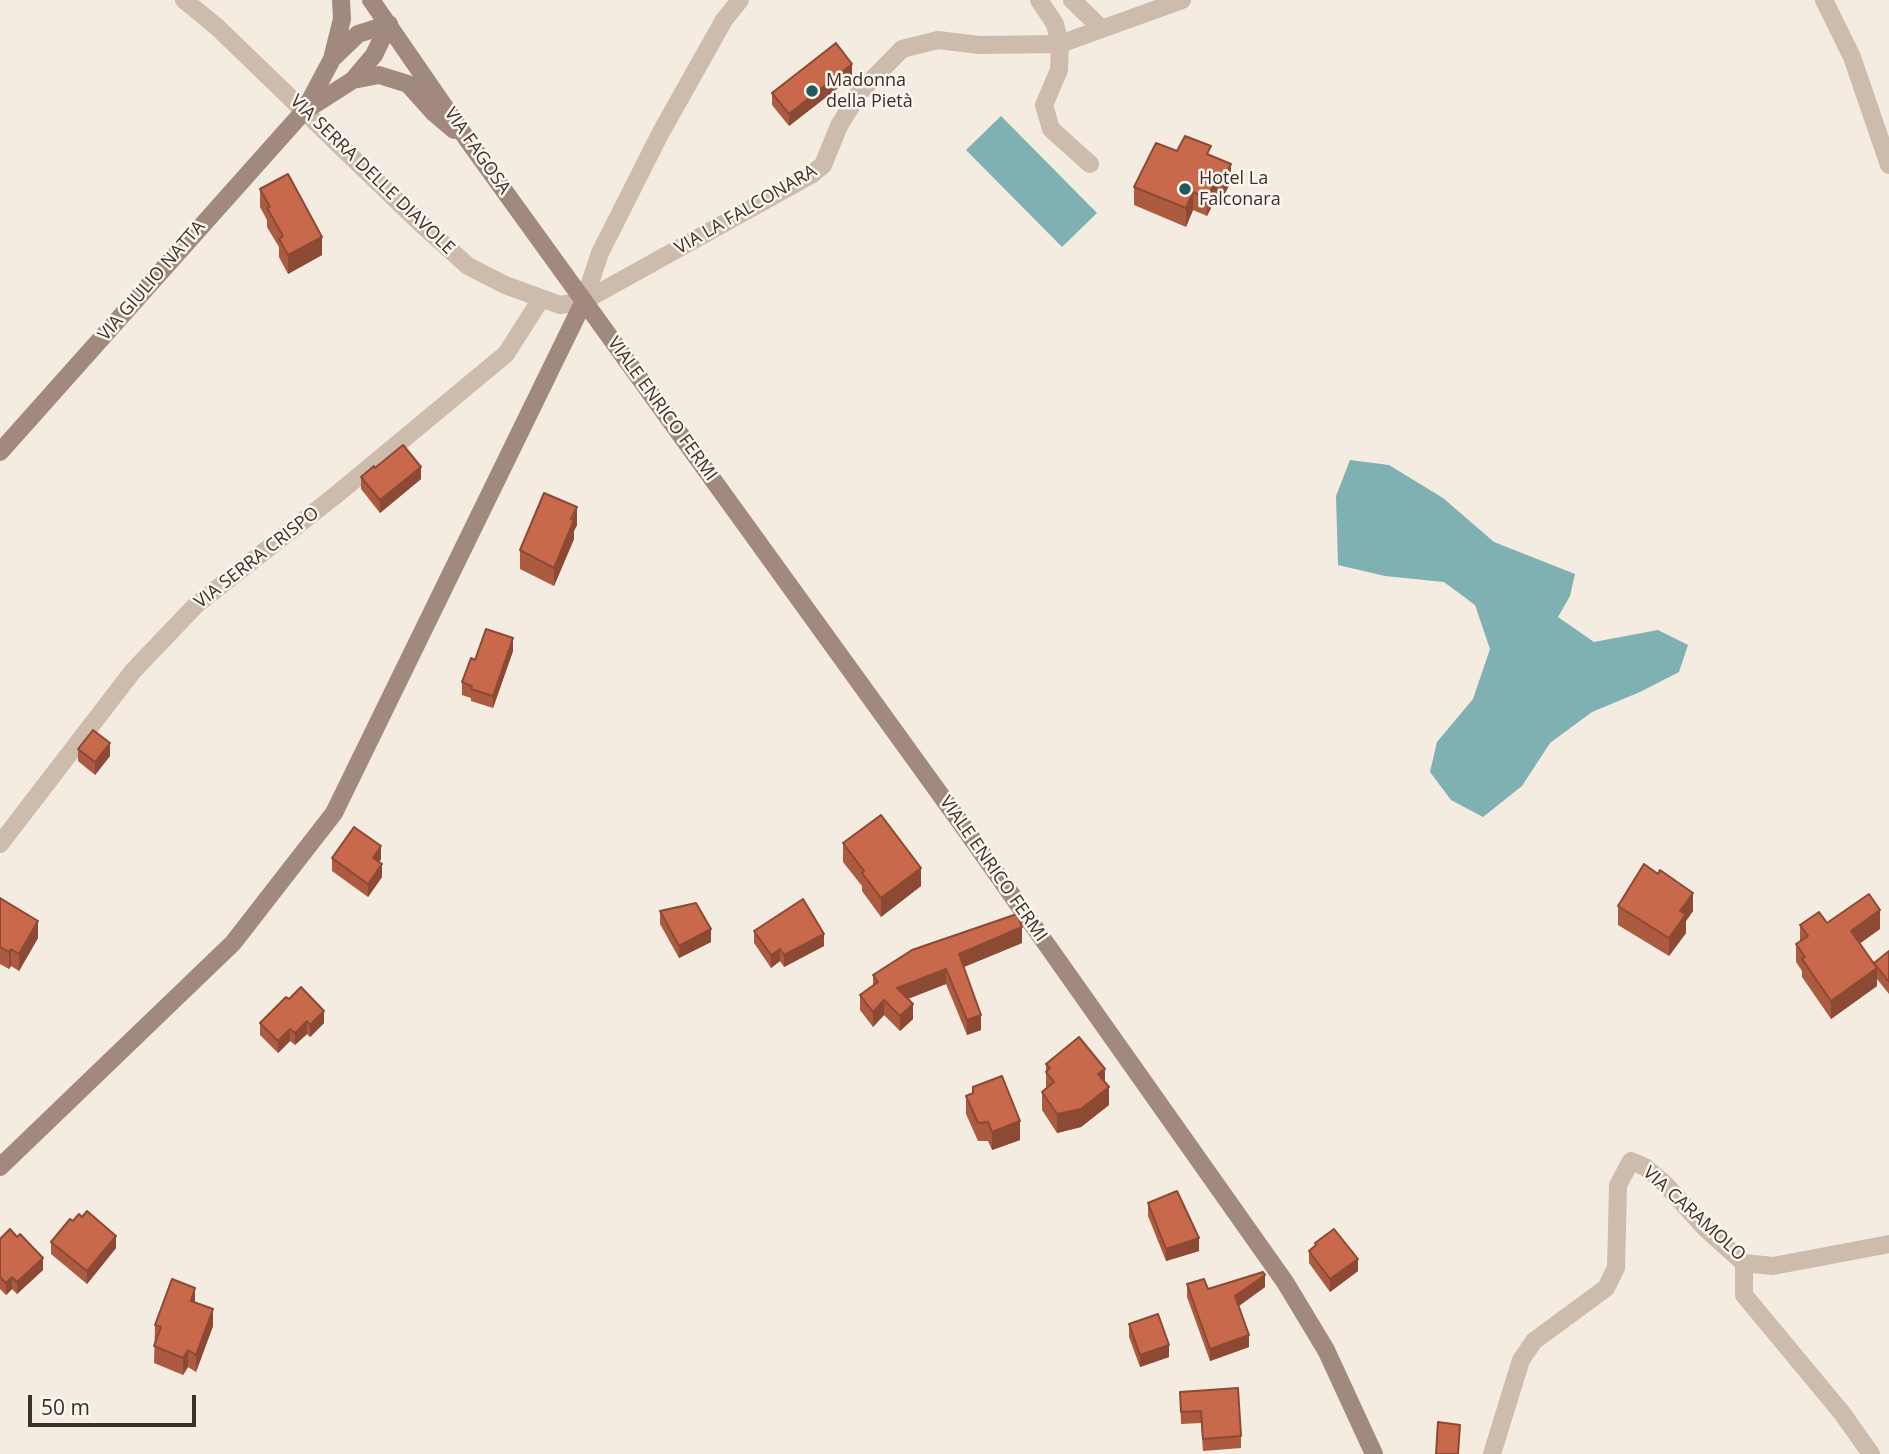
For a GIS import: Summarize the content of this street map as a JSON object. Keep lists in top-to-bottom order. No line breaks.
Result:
{"streets":{"street":["VIA FAGOSA","VIA SERRA DELLE DIAVOLE","VIA LA FALCONARA","VIA GIULIO NATTA","VIALE ENRICO FERMI","VIA SERRA CRISPO","VIA CARAMOLO"]},"crossings":[["VIA FAGOSA","VIA SERRA DELLE DIAVOLE"],["VIA FAGOSA","VIA LA FALCONARA"],["VIA FAGOSA","VIALE ENRICO FERMI"],["VIA SERRA DELLE DIAVOLE","VIA LA FALCONARA"],["VIA SERRA DELLE DIAVOLE","VIA GIULIO NATTA"],["VIA SERRA DELLE DIAVOLE","VIALE ENRICO FERMI"],["VIA SERRA DELLE DIAVOLE","VIA SERRA CRISPO"],["VIA LA FALCONARA","VIALE ENRICO FERMI"]],"places":["Madonna della Pietà","Hotel La Falconara"],"scale_bar":"50 m"}
